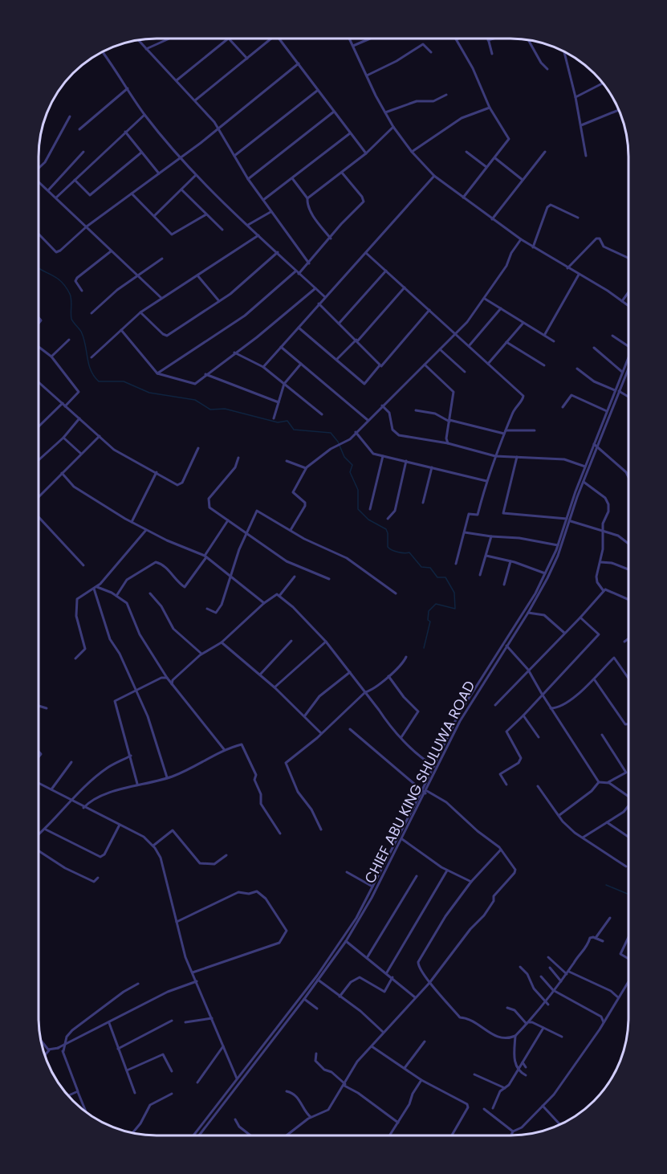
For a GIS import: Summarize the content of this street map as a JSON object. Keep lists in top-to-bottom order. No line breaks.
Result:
{"streets":{"street":["CHIEF ABU KING SHULUWA ROAD"]}}
